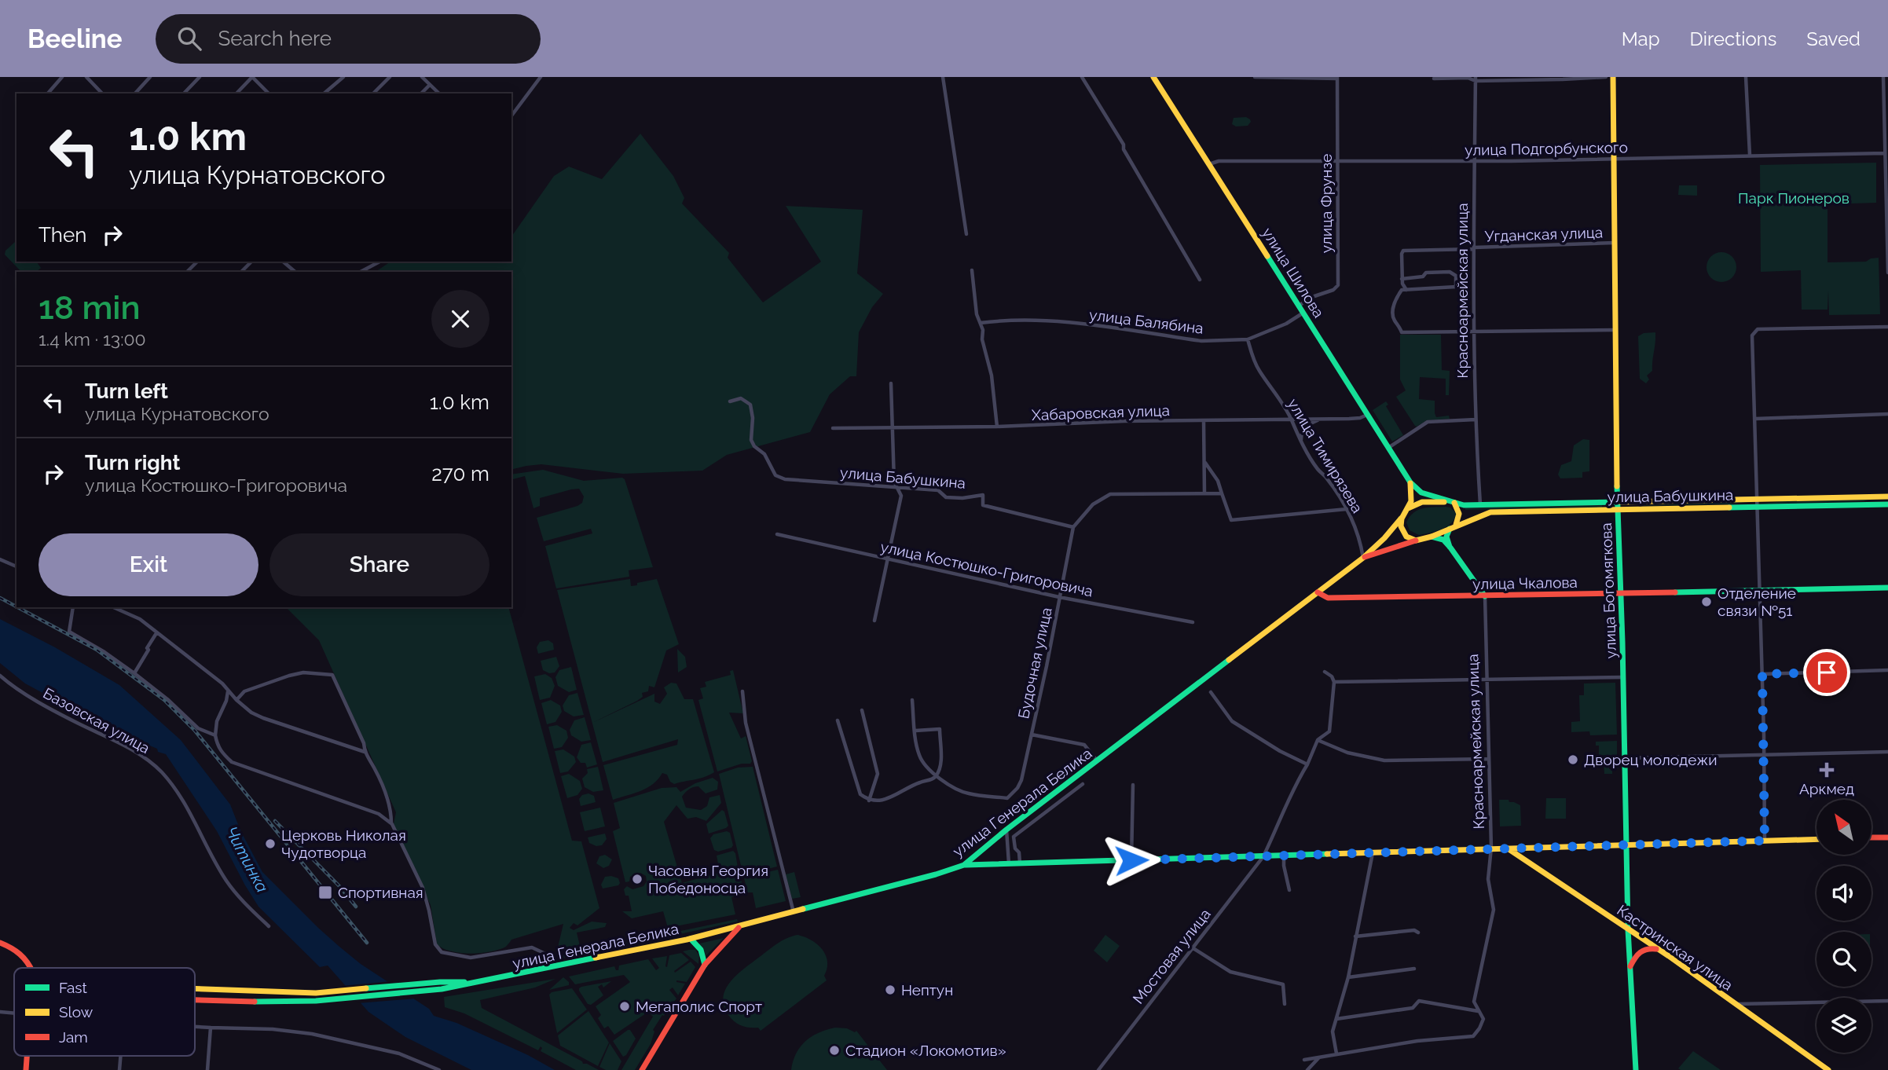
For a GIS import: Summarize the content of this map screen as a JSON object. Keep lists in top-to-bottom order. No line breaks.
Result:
{"streets":{"main road":["улица Шилова","улица Бабушкина","улица Чкалова","улица Богомягкова","улица Генерала Белика","Кастринская улица"],"street":["улица Подгорбунского","улица Фрунзе","Угданская улица","Красноармейская улица","улица Балябина","Хабаровская улица","улица Тимирязева","улица Костюшко-Григоровича","Будочная улица","Базовская улица","Мостовая улица"]},"crossings":[["улица Подгорбунского","улица Фрунзе"],["улица Подгорбунского","улица Шилова"],["улица Подгорбунского","Красноармейская улица"],["улица Подгорбунского","улица Богомягкова"],["улица Фрунзе","улица Шилова"],["Угданская улица","Красноармейская улица"],["Угданская улица","улица Богомягкова"],["улица Шилова","улица Балябина"],["улица Шилова","Хабаровская улица"],["Красноармейская улица","улица Бабушкина"],["Красноармейская улица","улица Чкалова"],["улица Балябина","улица Тимирязева"],["Хабаровская улица","улица Тимирязева"],["улица Тимирязева","улица Бабушкина"],["улица Тимирязева","улица Генерала Белика"],["улица Бабушкина","улица Богомягкова"],["улица Бабушкина","Будочная улица"],["улица Бабушкина","улица Генерала Белика"],["улица Костюшко-Григоровича","Будочная улица"],["улица Чкалова","улица Богомягкова"],["улица Чкалова","улица Генерала Белика"],["улица Богомягкова","Кастринская улица"]],"water":["Читинка"],"parks":["Парк Пионеров"],"places":{"other":["Отделение связи №51","Дворец молодежи","Церковь Николая Чудотворца","Часовня Георгия Победоносца","Нептун","Мегаполис Спорт","Стадион «Локомотив»"],"health":["Аркмед"],"transit":["Спортивная"]},"legend":["Fast","Slow","Jam"],"north":"top left","page":{"header":"Beeline","search":"Search here","nav":["Map","Directions","Saved"],"turn":["1.0 km","улица Курнатовского"],"then":"Then","heading":["18 min","1.4 km · 13:00"],"list":[{"name":"Turn left","note":"улица Курнатовского","value":"1.0 km"},{"name":"Turn right","note":"улица Костюшко-Григоровича","value":"270 m"}],"buttons":["Exit","Share"]}}
